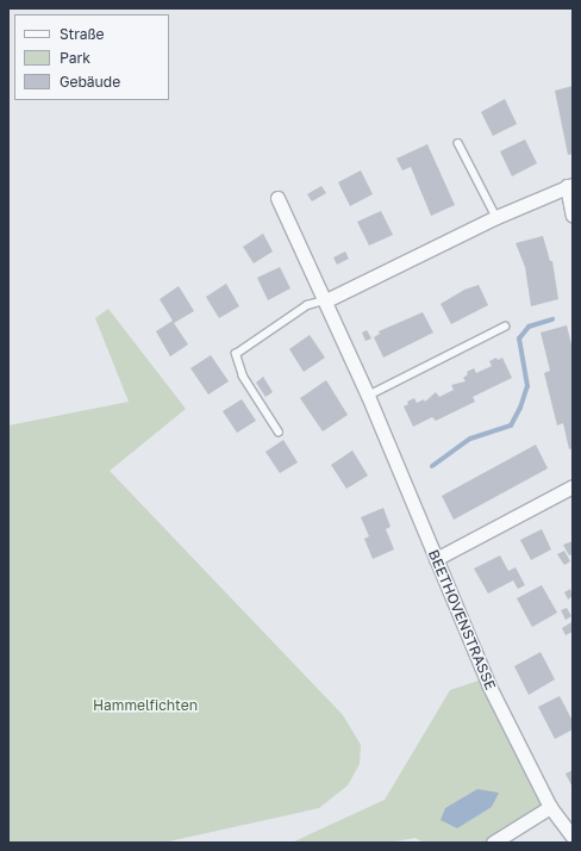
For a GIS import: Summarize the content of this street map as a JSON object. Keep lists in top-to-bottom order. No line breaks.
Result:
{"streets":{"street":["BEETHOVENSTRASSE"]},"parks":["Hammelfichten"],"legend":["Straße","Park","Gebäude"]}
